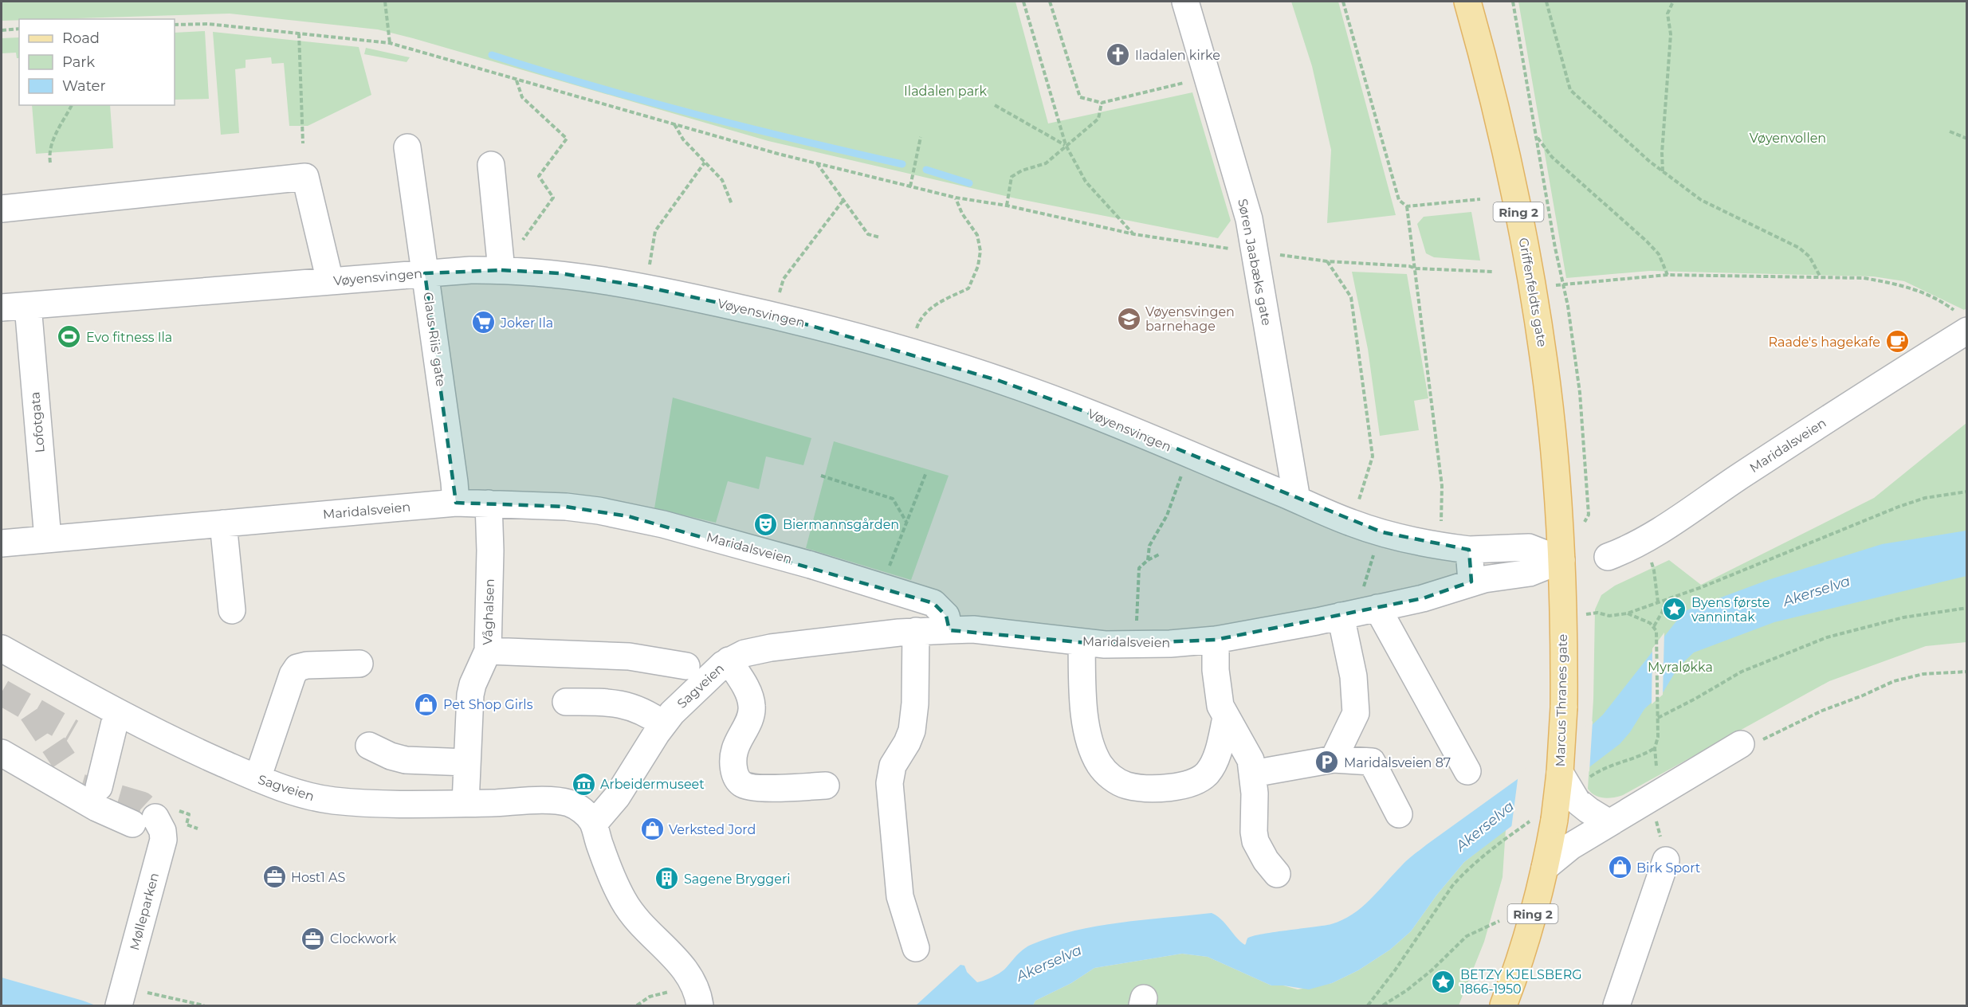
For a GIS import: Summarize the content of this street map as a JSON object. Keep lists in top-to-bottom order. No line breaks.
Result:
{"streets":{"main road":["Ring 2","Griffenfeldts gate","Marcus Thranes gate"],"street":["Søren Jaabæks gate","Vøyensvingen","Claus Riis' gate","Lofotgata","Maridalsveien","Våghalsen","Sagveien","Mølleparken"]},"crossings":[["Søren Jaabæks gate","Vøyensvingen"],["Vøyensvingen","Claus Riis' gate"],["Vøyensvingen","Lofotgata"],["Vøyensvingen","Maridalsveien"],["Griffenfeldts gate","Maridalsveien"],["Griffenfeldts gate","Marcus Thranes gate"],["Claus Riis' gate","Maridalsveien"],["Lofotgata","Maridalsveien"],["Maridalsveien","Våghalsen"],["Maridalsveien","Sagveien"],["Maridalsveien","Marcus Thranes gate"],["Våghalsen","Sagveien"]],"water":["Akerselva"],"parks":["Iladalen park","Vøyenvollen","Myraløkka"],"places":{"church":["Iladalen kirke"],"school or university":["Vøyensvingen barnehage"],"supermarket":["Joker Ila"],"sports":["Evo fitness Ila"],"cafe":["Raade's hagekafe"],"theatre":["Biermannsgården"],"place":["Byens første vannintak","BETZY KJELSBERG 1866-1950"],"shop":["Pet Shop Girls","Verksted Jord","Birk Sport"],"parking":["Maridalsveien 87"],"museum":["Arbeidermuseet"],"office":["Host1 AS","Clockwork"],"building":["Sagene Bryggeri"]},"legend":["Road","Park","Water"]}
